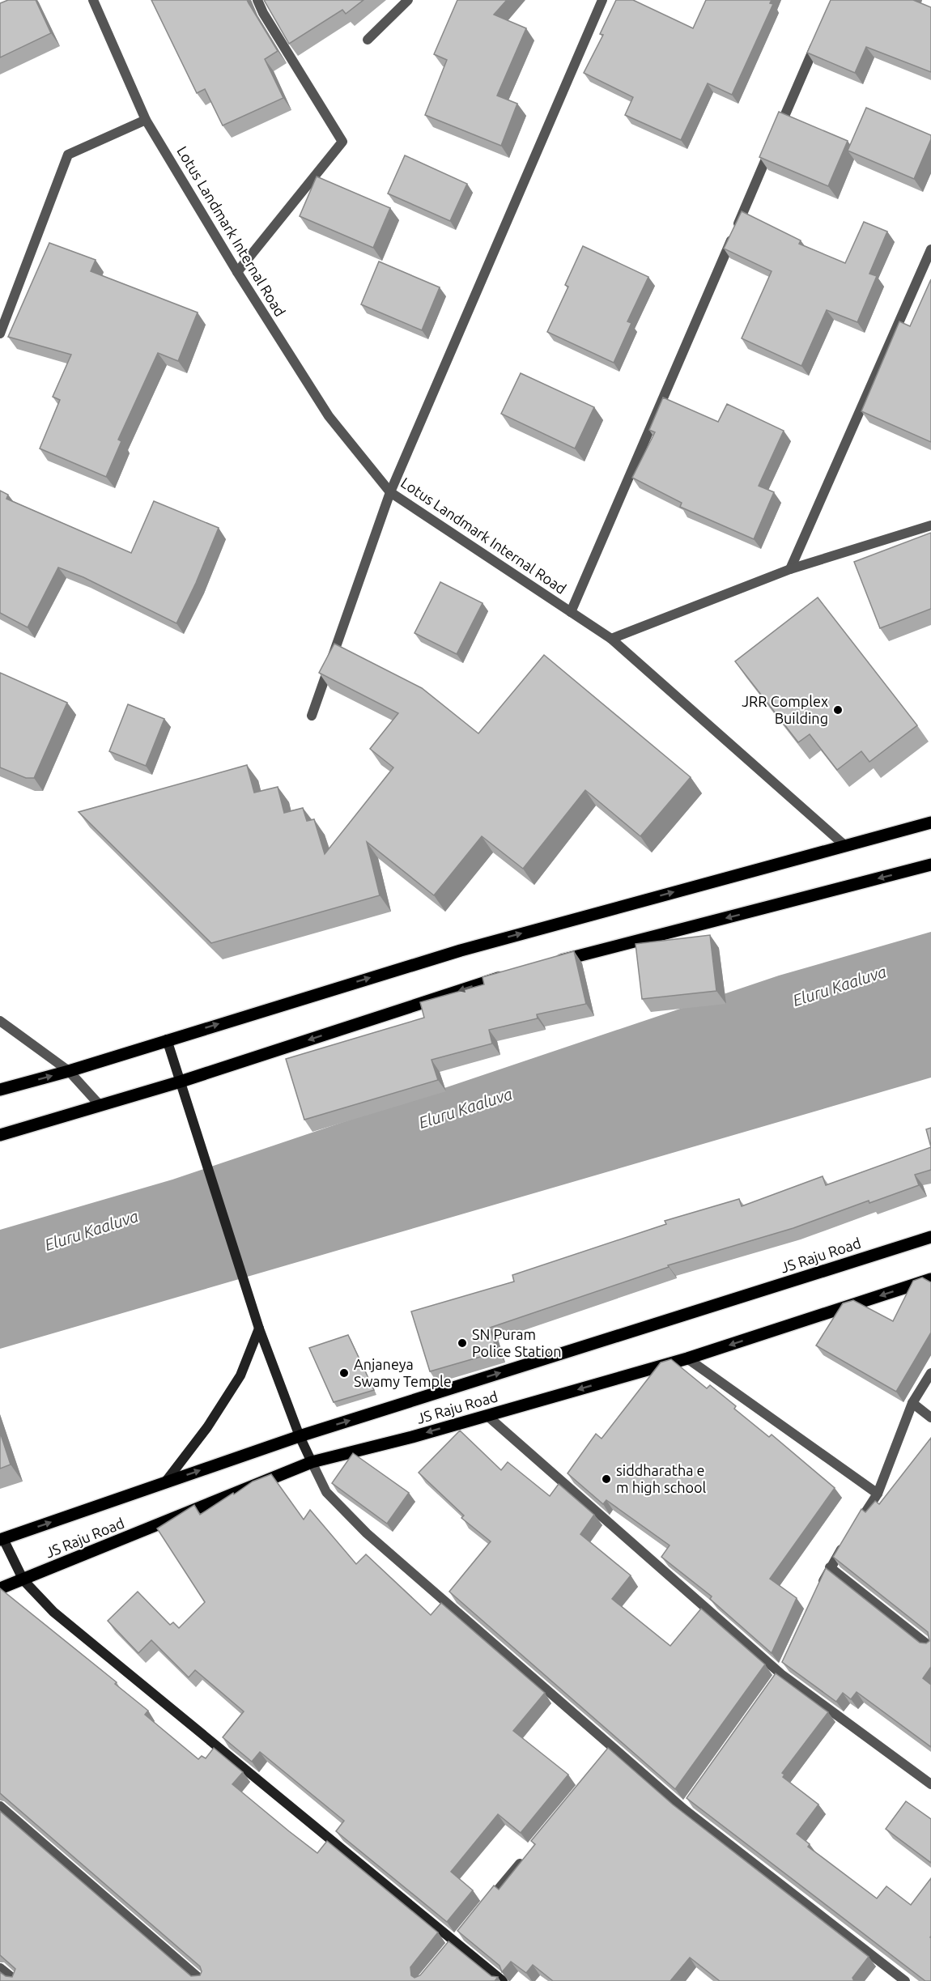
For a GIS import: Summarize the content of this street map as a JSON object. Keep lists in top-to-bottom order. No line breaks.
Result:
{"streets":{"main road":["JS Raju Road"],"street":["Lotus Landmark Internal Road"]},"water":["Eluru Kaaluva"],"places":["JRR Complex Building","SN Puram Police Station","Anjaneya Swamy Temple","siddharatha e m high school"]}
